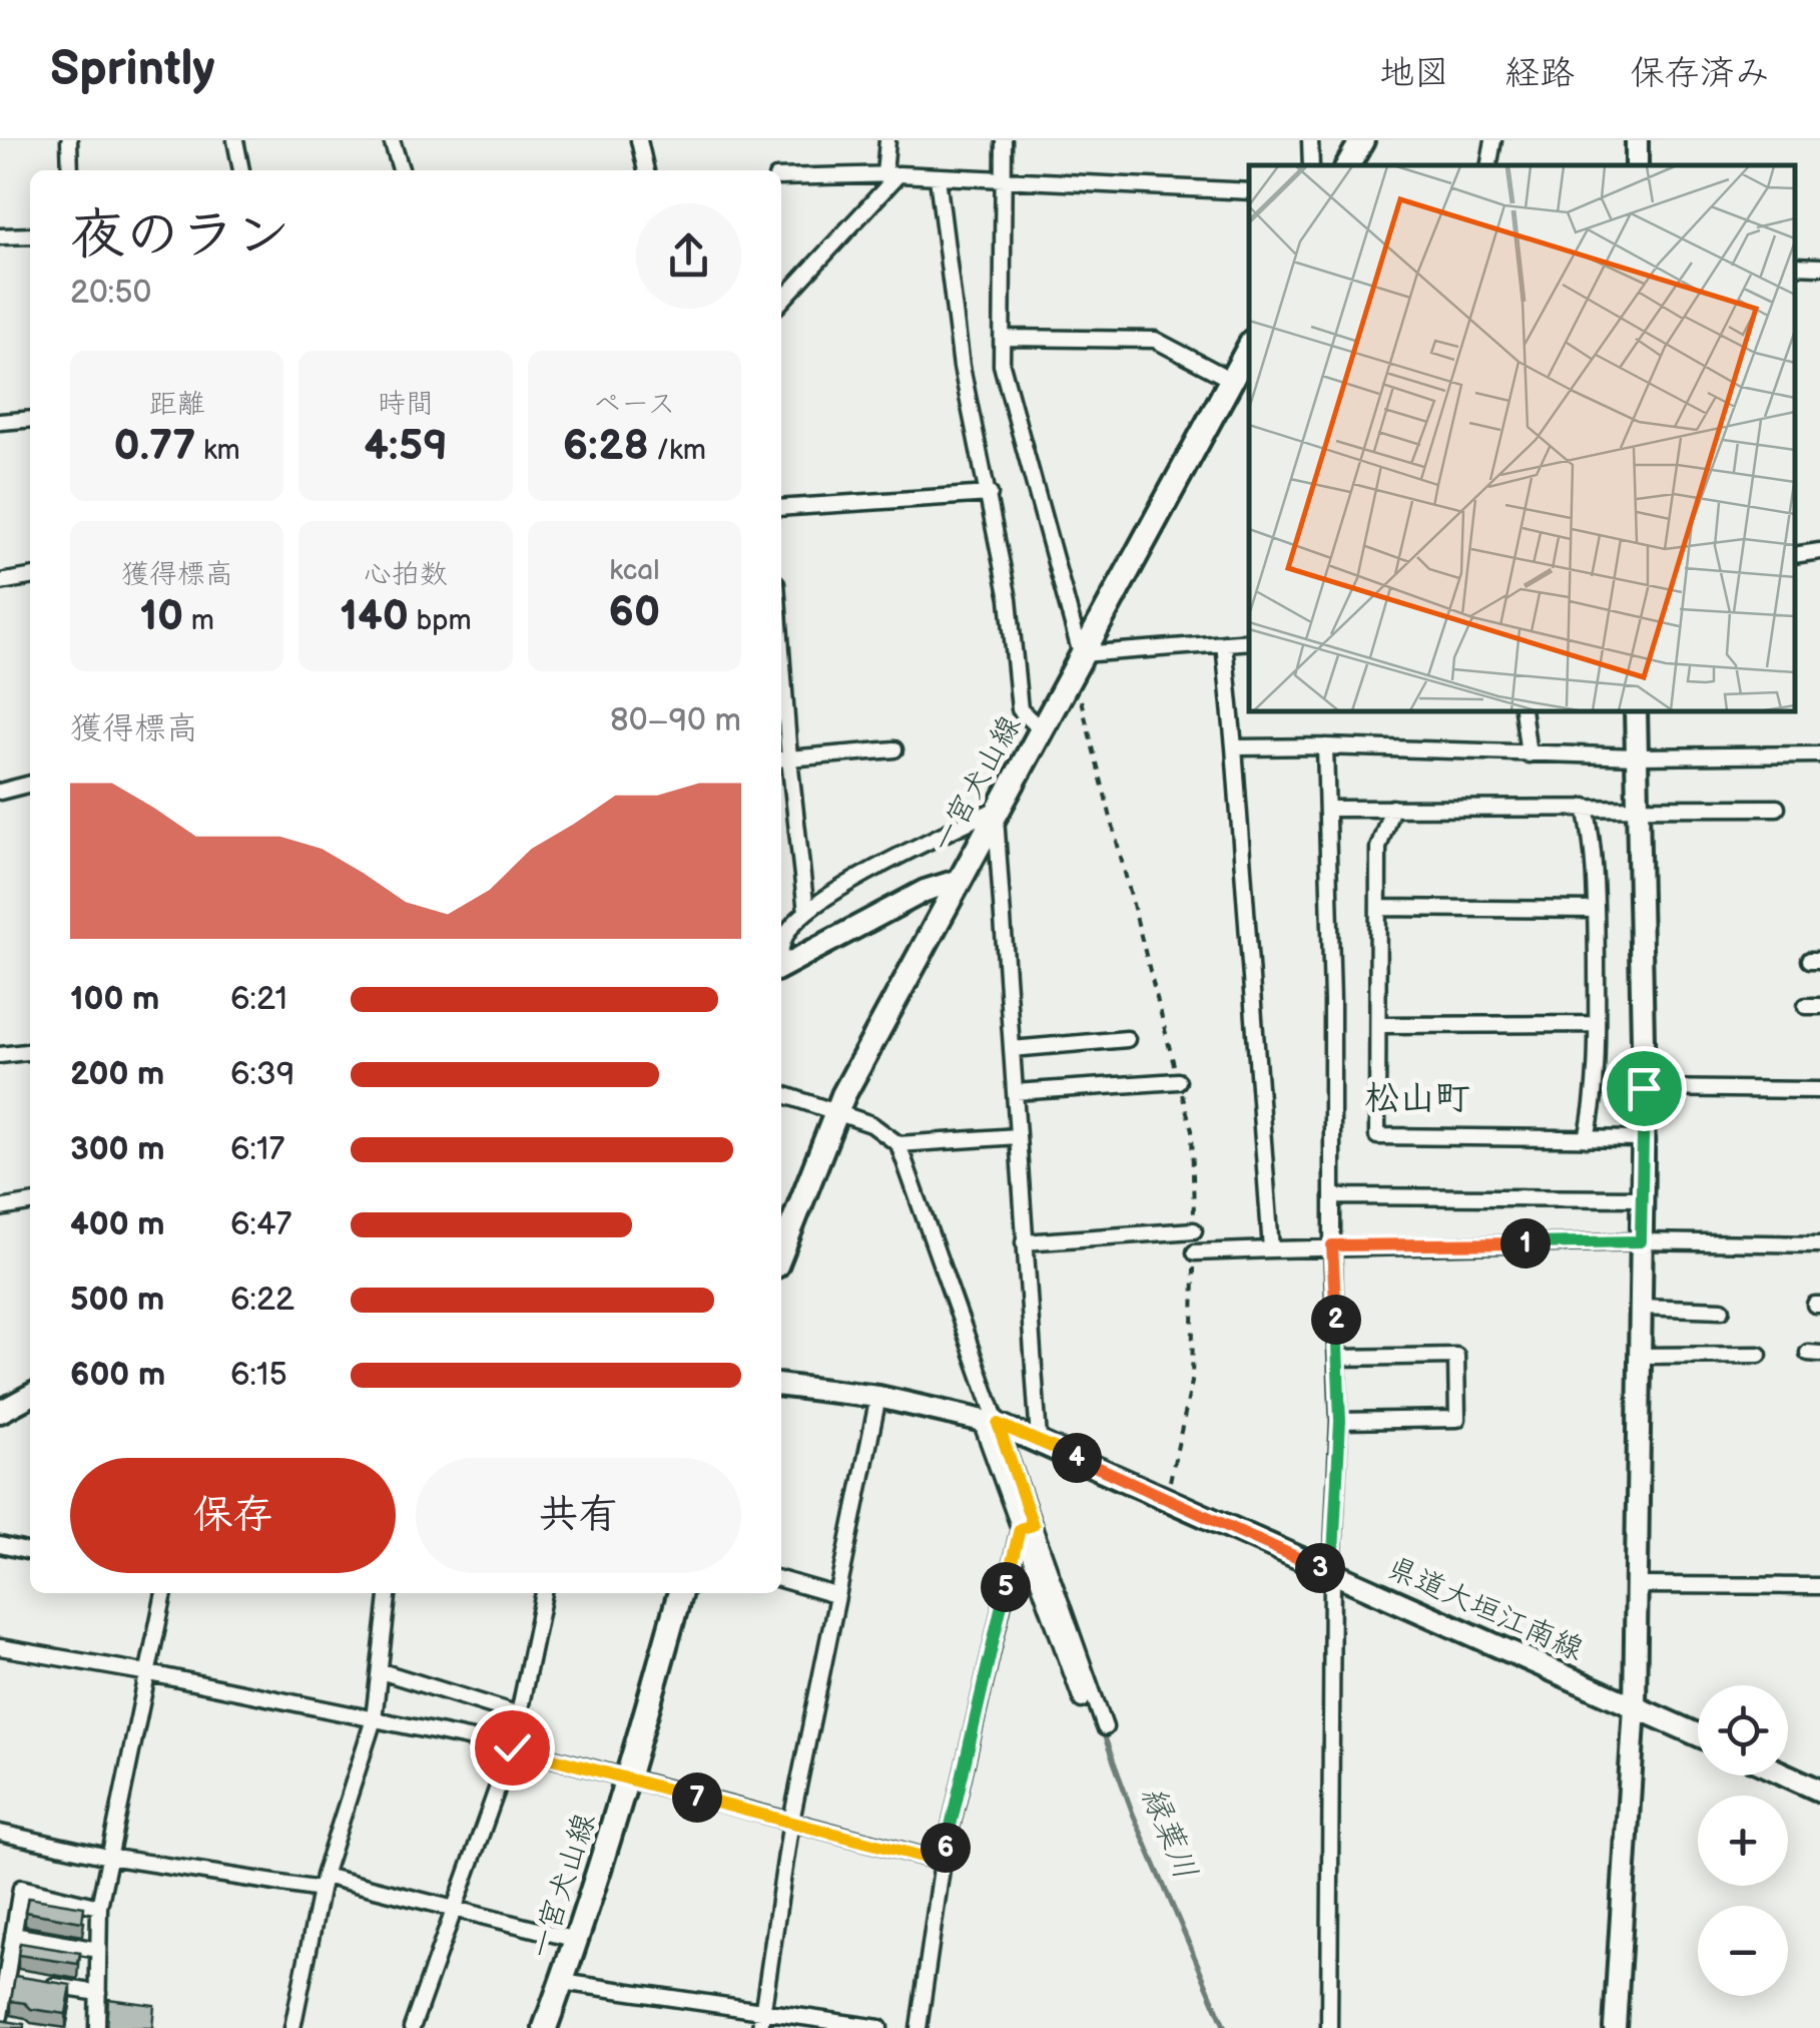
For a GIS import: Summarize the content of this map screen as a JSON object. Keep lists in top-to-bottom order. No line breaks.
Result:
{"streets":{"main road":["一宮犬山線"],"street":["県道大垣江南線"]},"districts":["松山町"],"water":["縁葉川"],"page":{"header":"Sprintly","nav":["地図","経路","保存済み"],"heading":["夜のラン","20:50"],"stats":[["距離","0.77 km"],["時間","4:59"],["ペース","6:28 /km"],["獲得標高","10 m"],["心拍数","140 bpm"],["kcal","60"]],"chart":["獲得標高","80–90 m"],"list":[{"name":"100 m","note":"6:21"},{"name":"200 m","note":"6:39"},{"name":"300 m","note":"6:17"},{"name":"400 m","note":"6:47"},{"name":"500 m","note":"6:22"},{"name":"600 m","note":"6:15"}],"pins":["1","2","4","3","5","7","6"],"buttons":["保存","共有"],"map_buttons":["+","−"]}}
